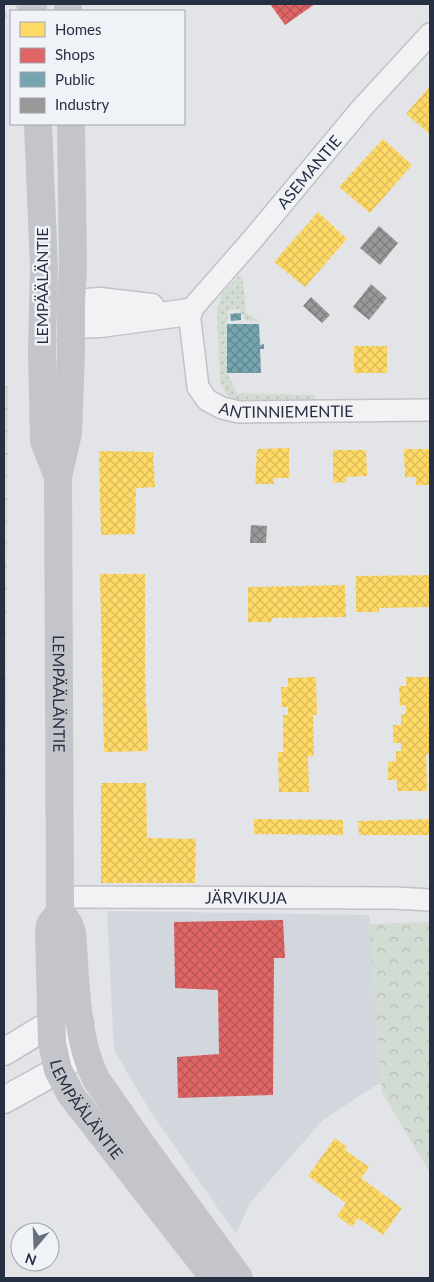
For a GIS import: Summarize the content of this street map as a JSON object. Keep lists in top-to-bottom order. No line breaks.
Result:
{"streets":{"main road":["LEMPÄÄLÄNTIE"],"street":["ASEMANTIE","ANTINNIEMENTIE","JÄRVIKUJA"]},"crossings":[["ASEMANTIE","ANTINNIEMENTIE"],["LEMPÄÄLÄNTIE","JÄRVIKUJA"]],"legend":["Homes","Shops","Public","Industry"],"north":"bottom"}
